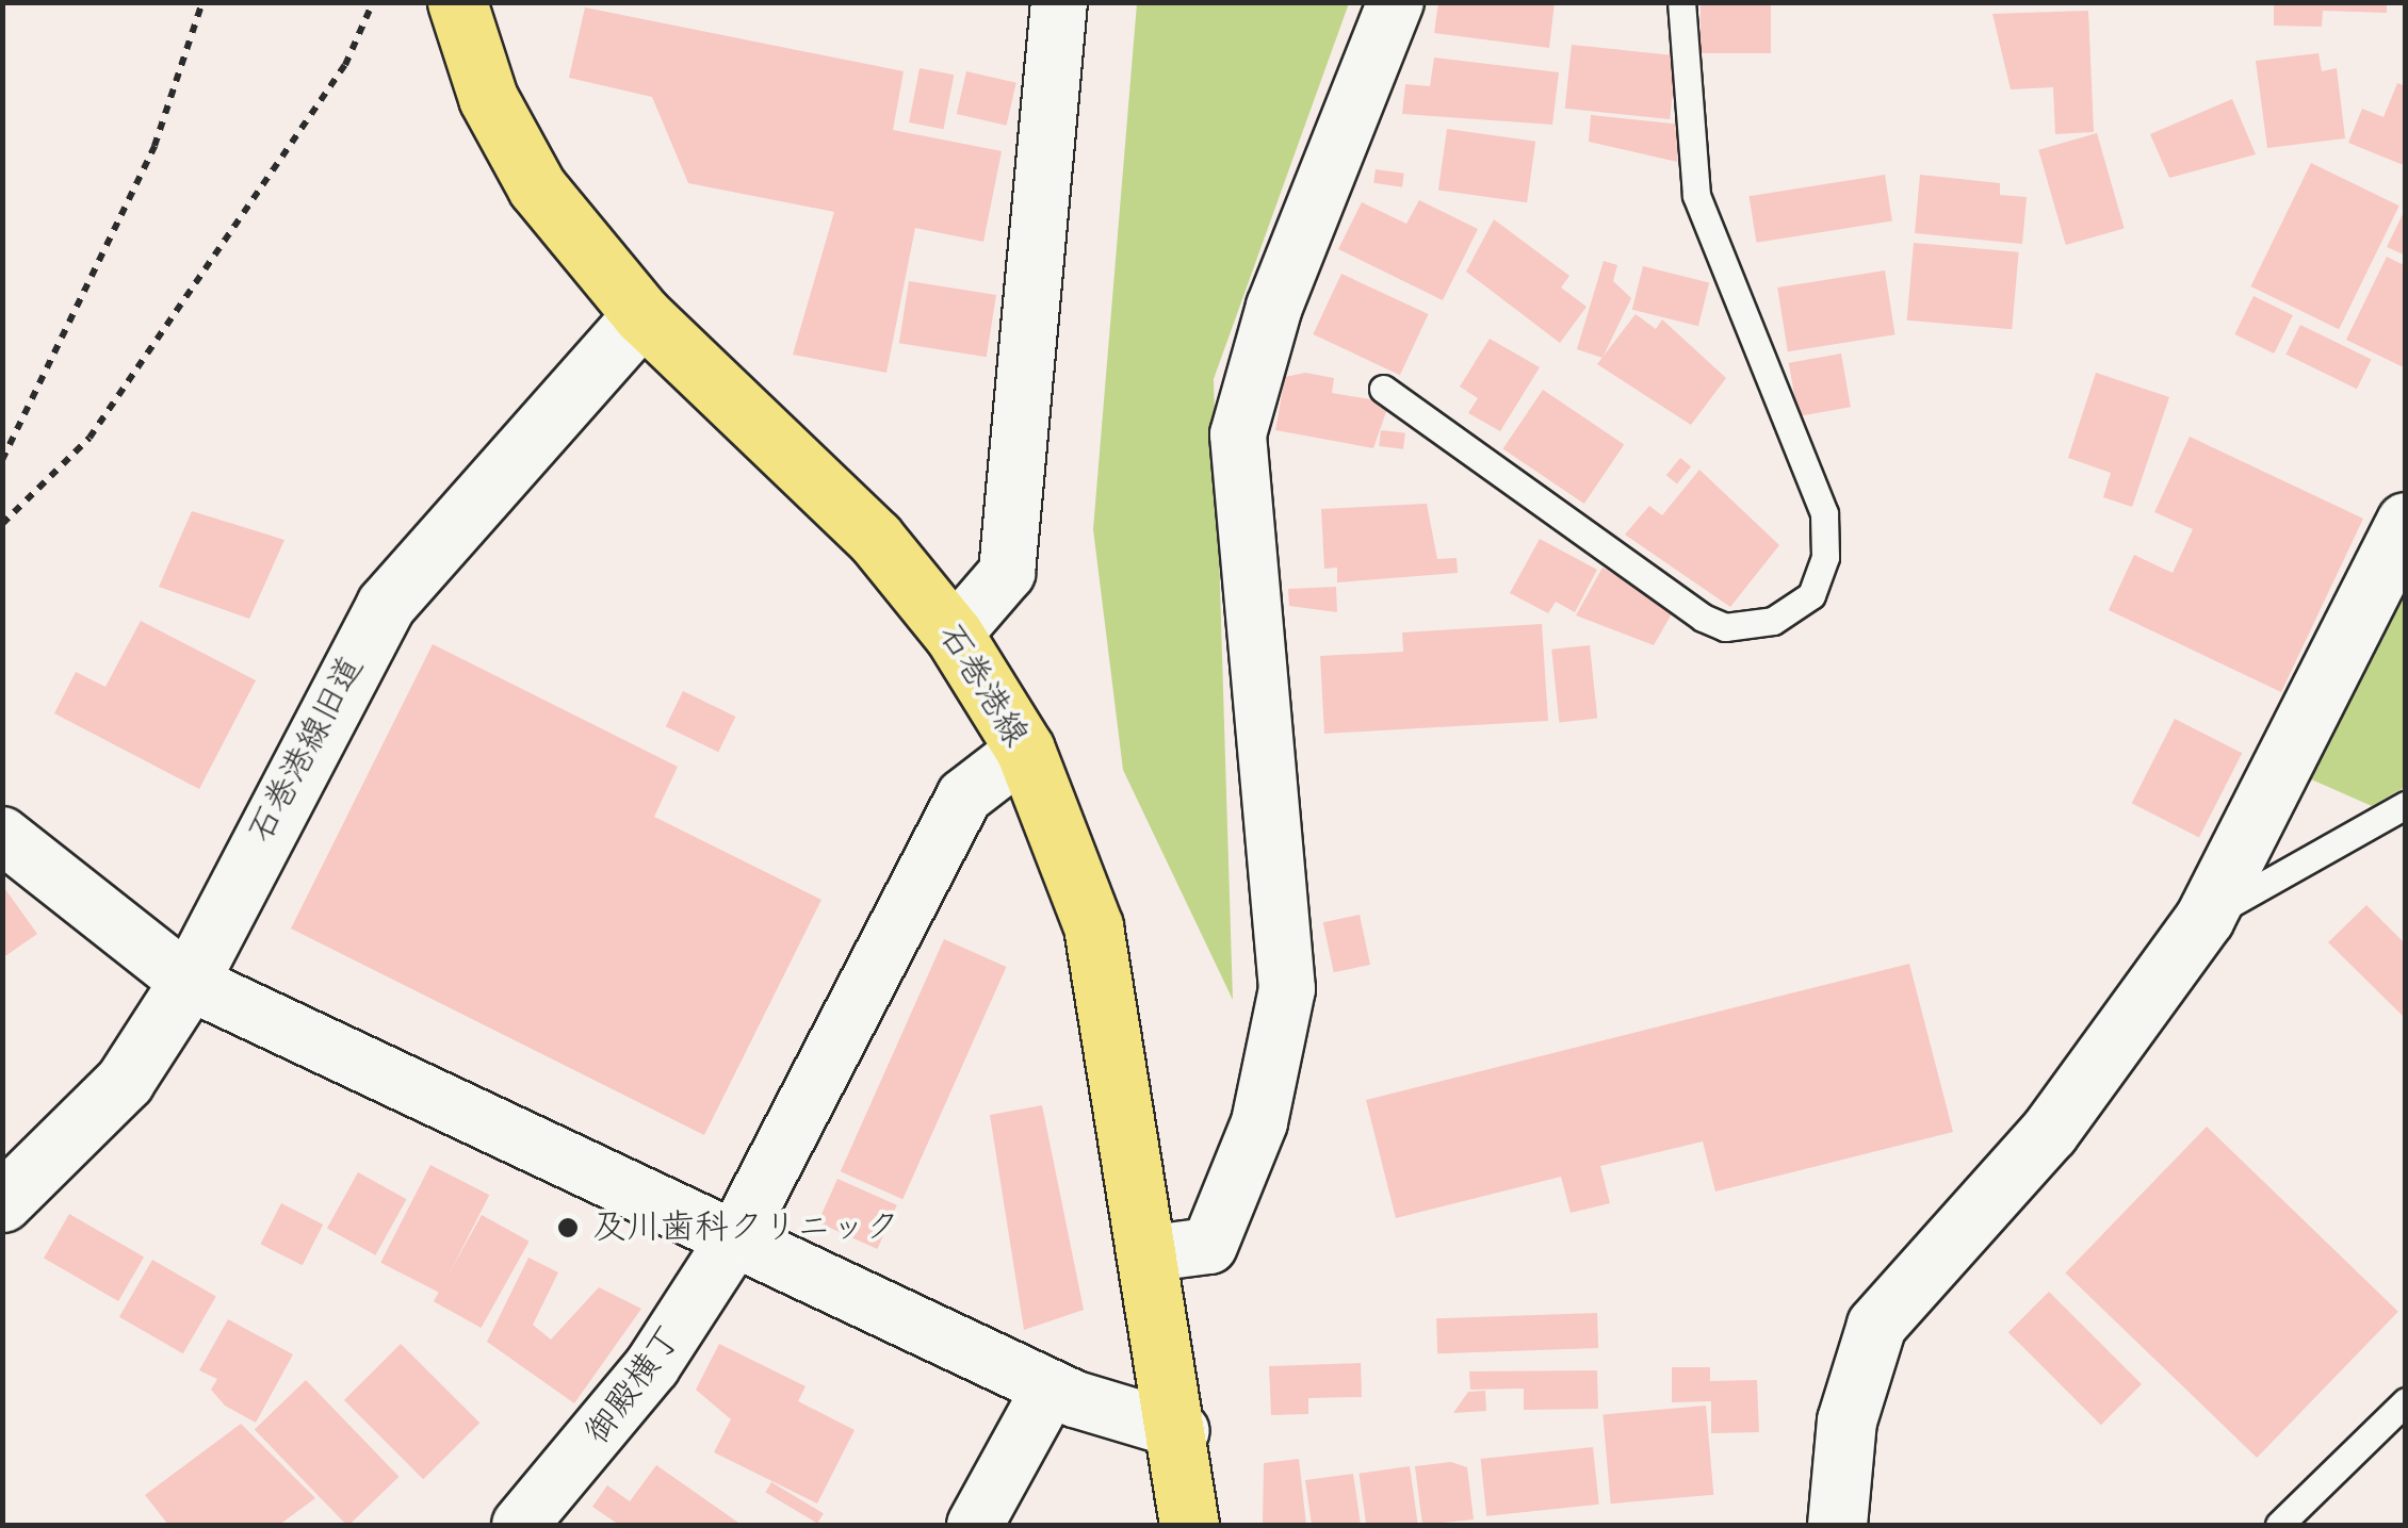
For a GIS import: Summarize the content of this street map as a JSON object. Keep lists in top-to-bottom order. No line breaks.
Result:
{"streets":{"main road":["石巻港線"],"street":["石巻港線旧道","御殿横丁"]},"crossings":[["石巻港線","石巻港線旧道"],["石巻港線","御殿横丁"]],"places":["及川歯科クリニック"]}
